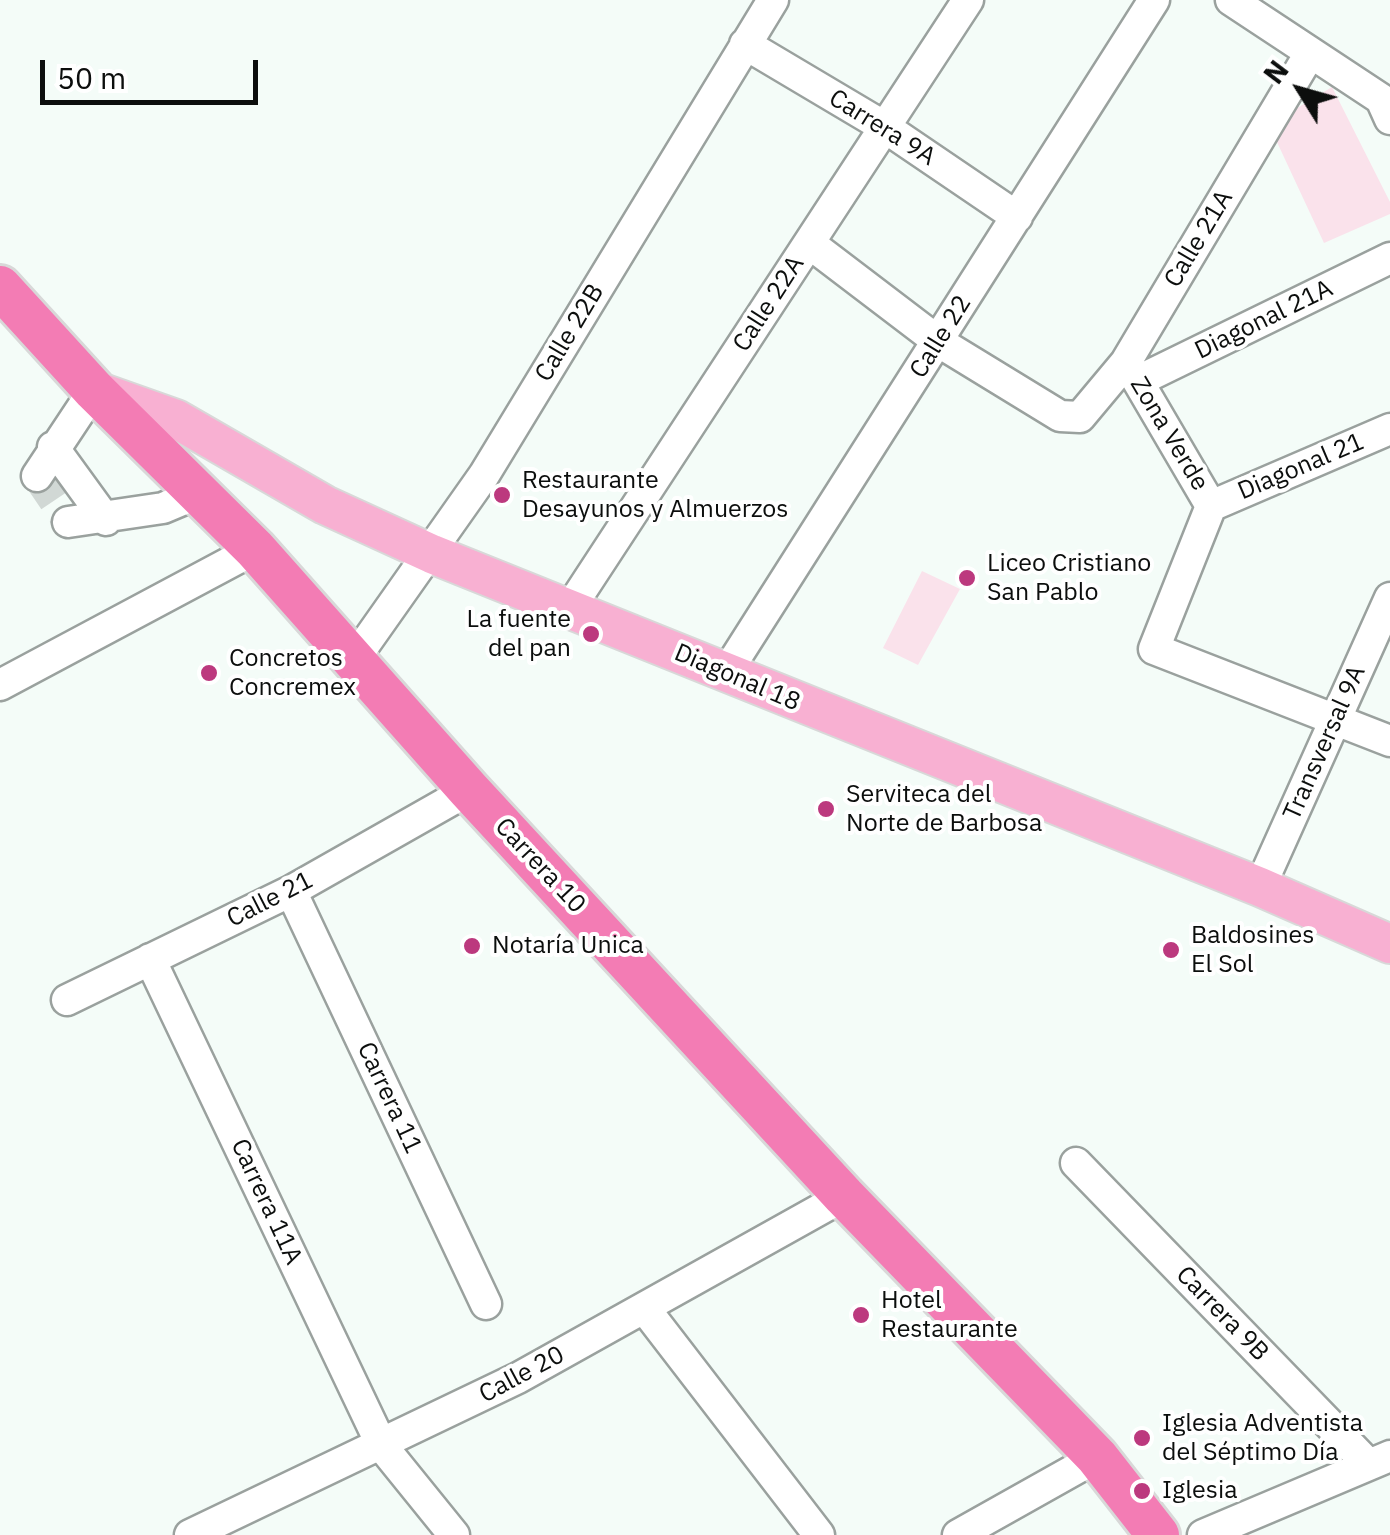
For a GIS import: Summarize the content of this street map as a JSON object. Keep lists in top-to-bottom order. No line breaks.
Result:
{"streets":{"highway":["Carrera 10"],"main road":["Diagonal 18"],"street":["Carrera 9A","Calle 21A","Calle 22A","Diagonal 21A","Calle 22B","Calle 22","Zona Verde","Diagonal 21","Transversal 9A","Calle 21","Carrera 11","Carrera 11A","Carrera 9B","Calle 20"]},"crossings":[["Carrera 9A","Calle 22A"],["Carrera 9A","Calle 22B"],["Carrera 9A","Calle 22"],["Calle 21A","Diagonal 21A"],["Calle 21A","Calle 22"],["Calle 21A","Zona Verde"],["Calle 22A","Diagonal 18"],["Diagonal 21A","Zona Verde"],["Calle 22B","Diagonal 18"],["Calle 22B","Carrera 10"],["Calle 22","Diagonal 18"],["Zona Verde","Diagonal 21"],["Diagonal 18","Transversal 9A"],["Diagonal 18","Carrera 10"],["Carrera 10","Calle 21"],["Carrera 10","Calle 20"],["Calle 21","Carrera 11"],["Calle 21","Carrera 11A"],["Carrera 11A","Calle 20"]],"places":["Restaurante Desayunos y Almuerzos","Liceo Cristiano San Pablo","La fuente del pan","Concretos Concremex","Serviteca del Norte de Barbosa","Notaría Unica","Baldosines El Sol","Hotel Restaurante","Iglesia Adventista del Séptimo Día","Iglesia"],"scale_bar":"50 m","north":"top left"}
